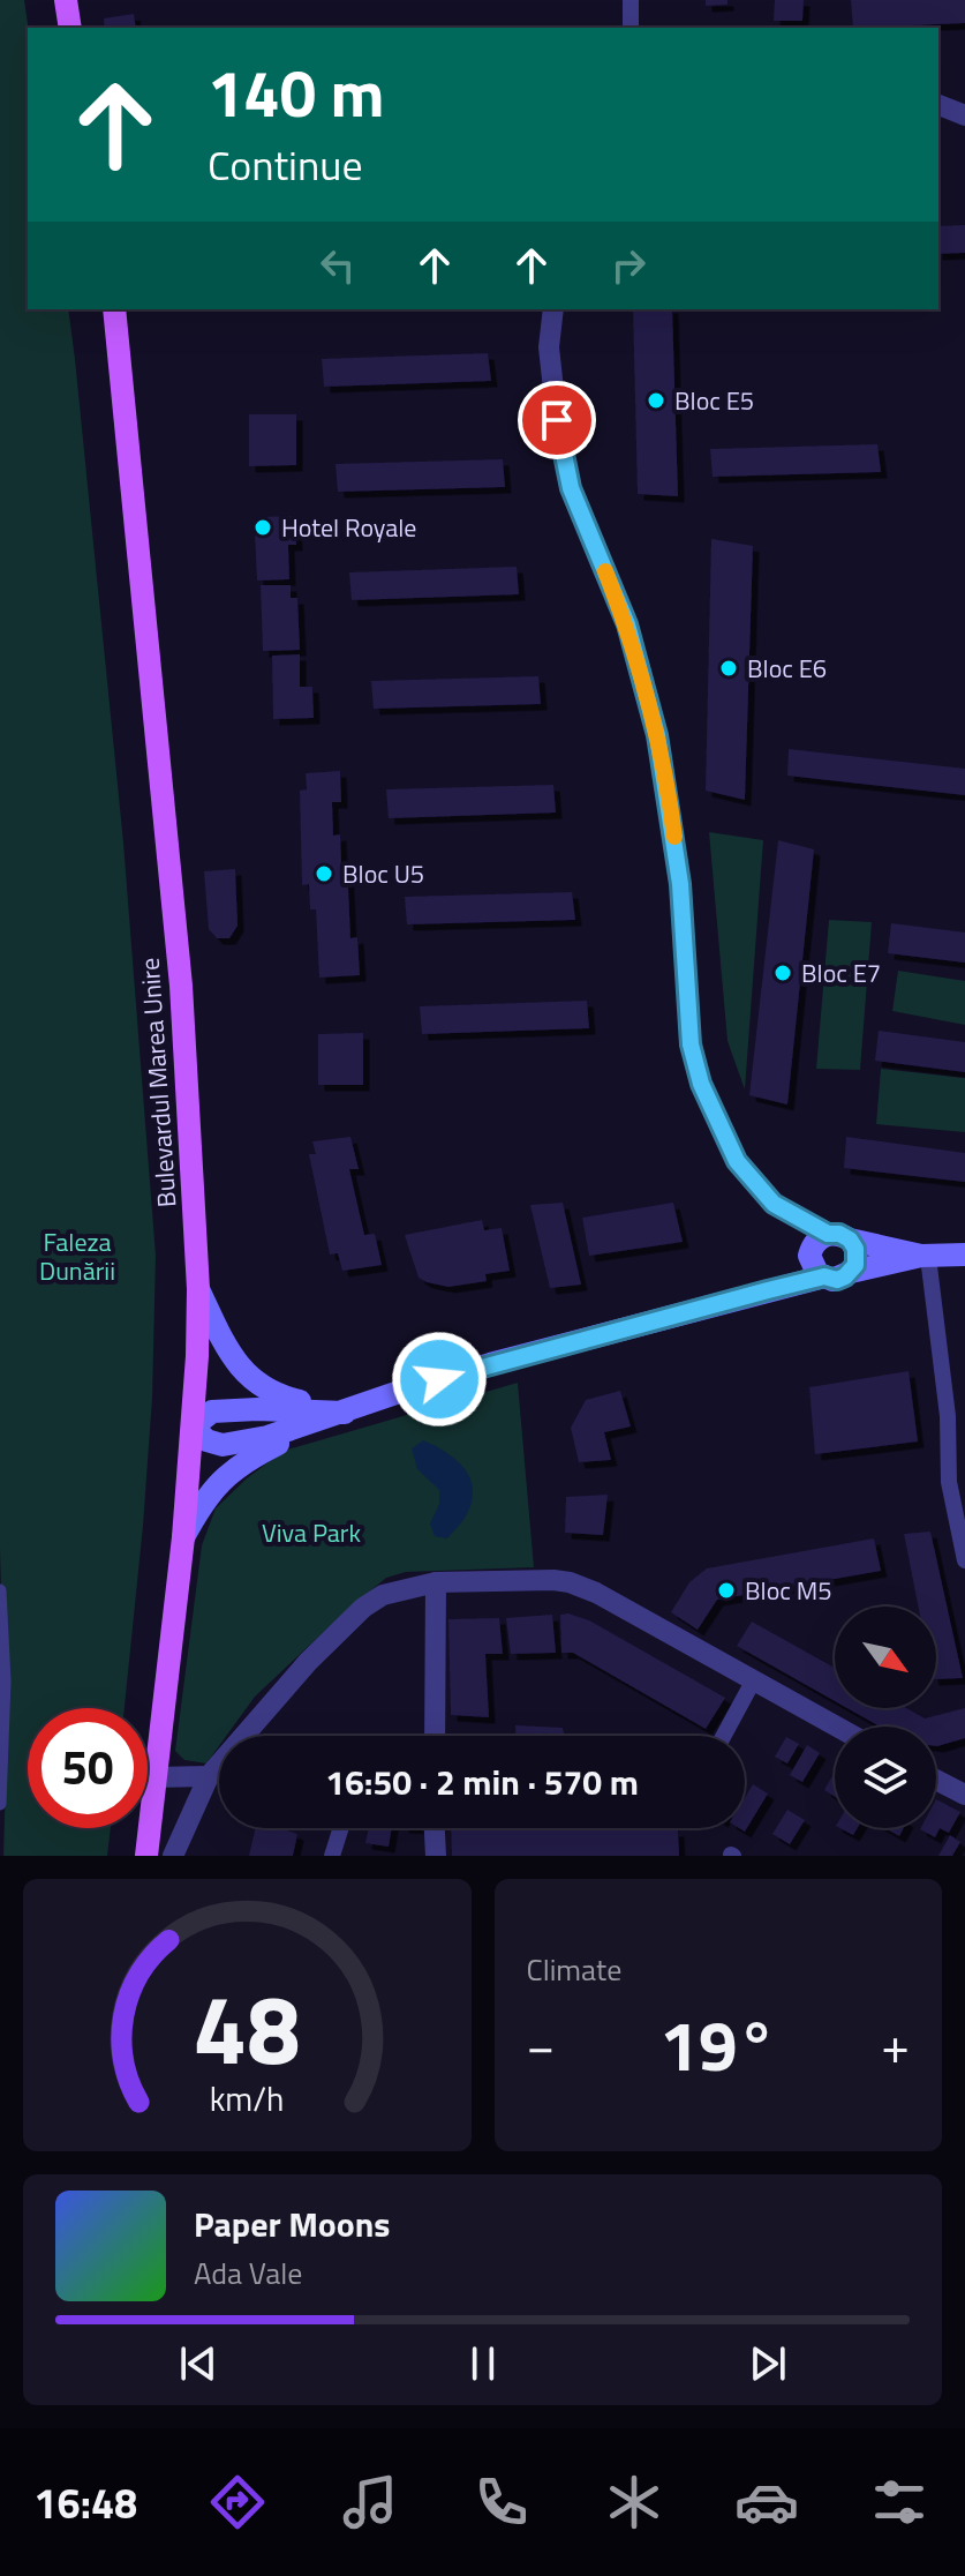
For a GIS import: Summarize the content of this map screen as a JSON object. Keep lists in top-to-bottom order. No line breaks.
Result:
{"streets":{"main road":["Bulevardul Marea Unire"]},"parks":["Faleza Dunării","Viva Park"],"places":["Bloc E5","Hotel Royale","Bloc E6","Bloc U5","Bloc E7","Bloc M5"],"north":"bottom right","page":{"turn":["140 m","Continue"],"limit":"50","trip":"16:50 · 2 min · 570 m","tile":"Climate","heat":["−","19°","+"],"song":["Paper Moons","Ada Vale"],"tabs":"16:48","gauge":["48","km/h"]}}
